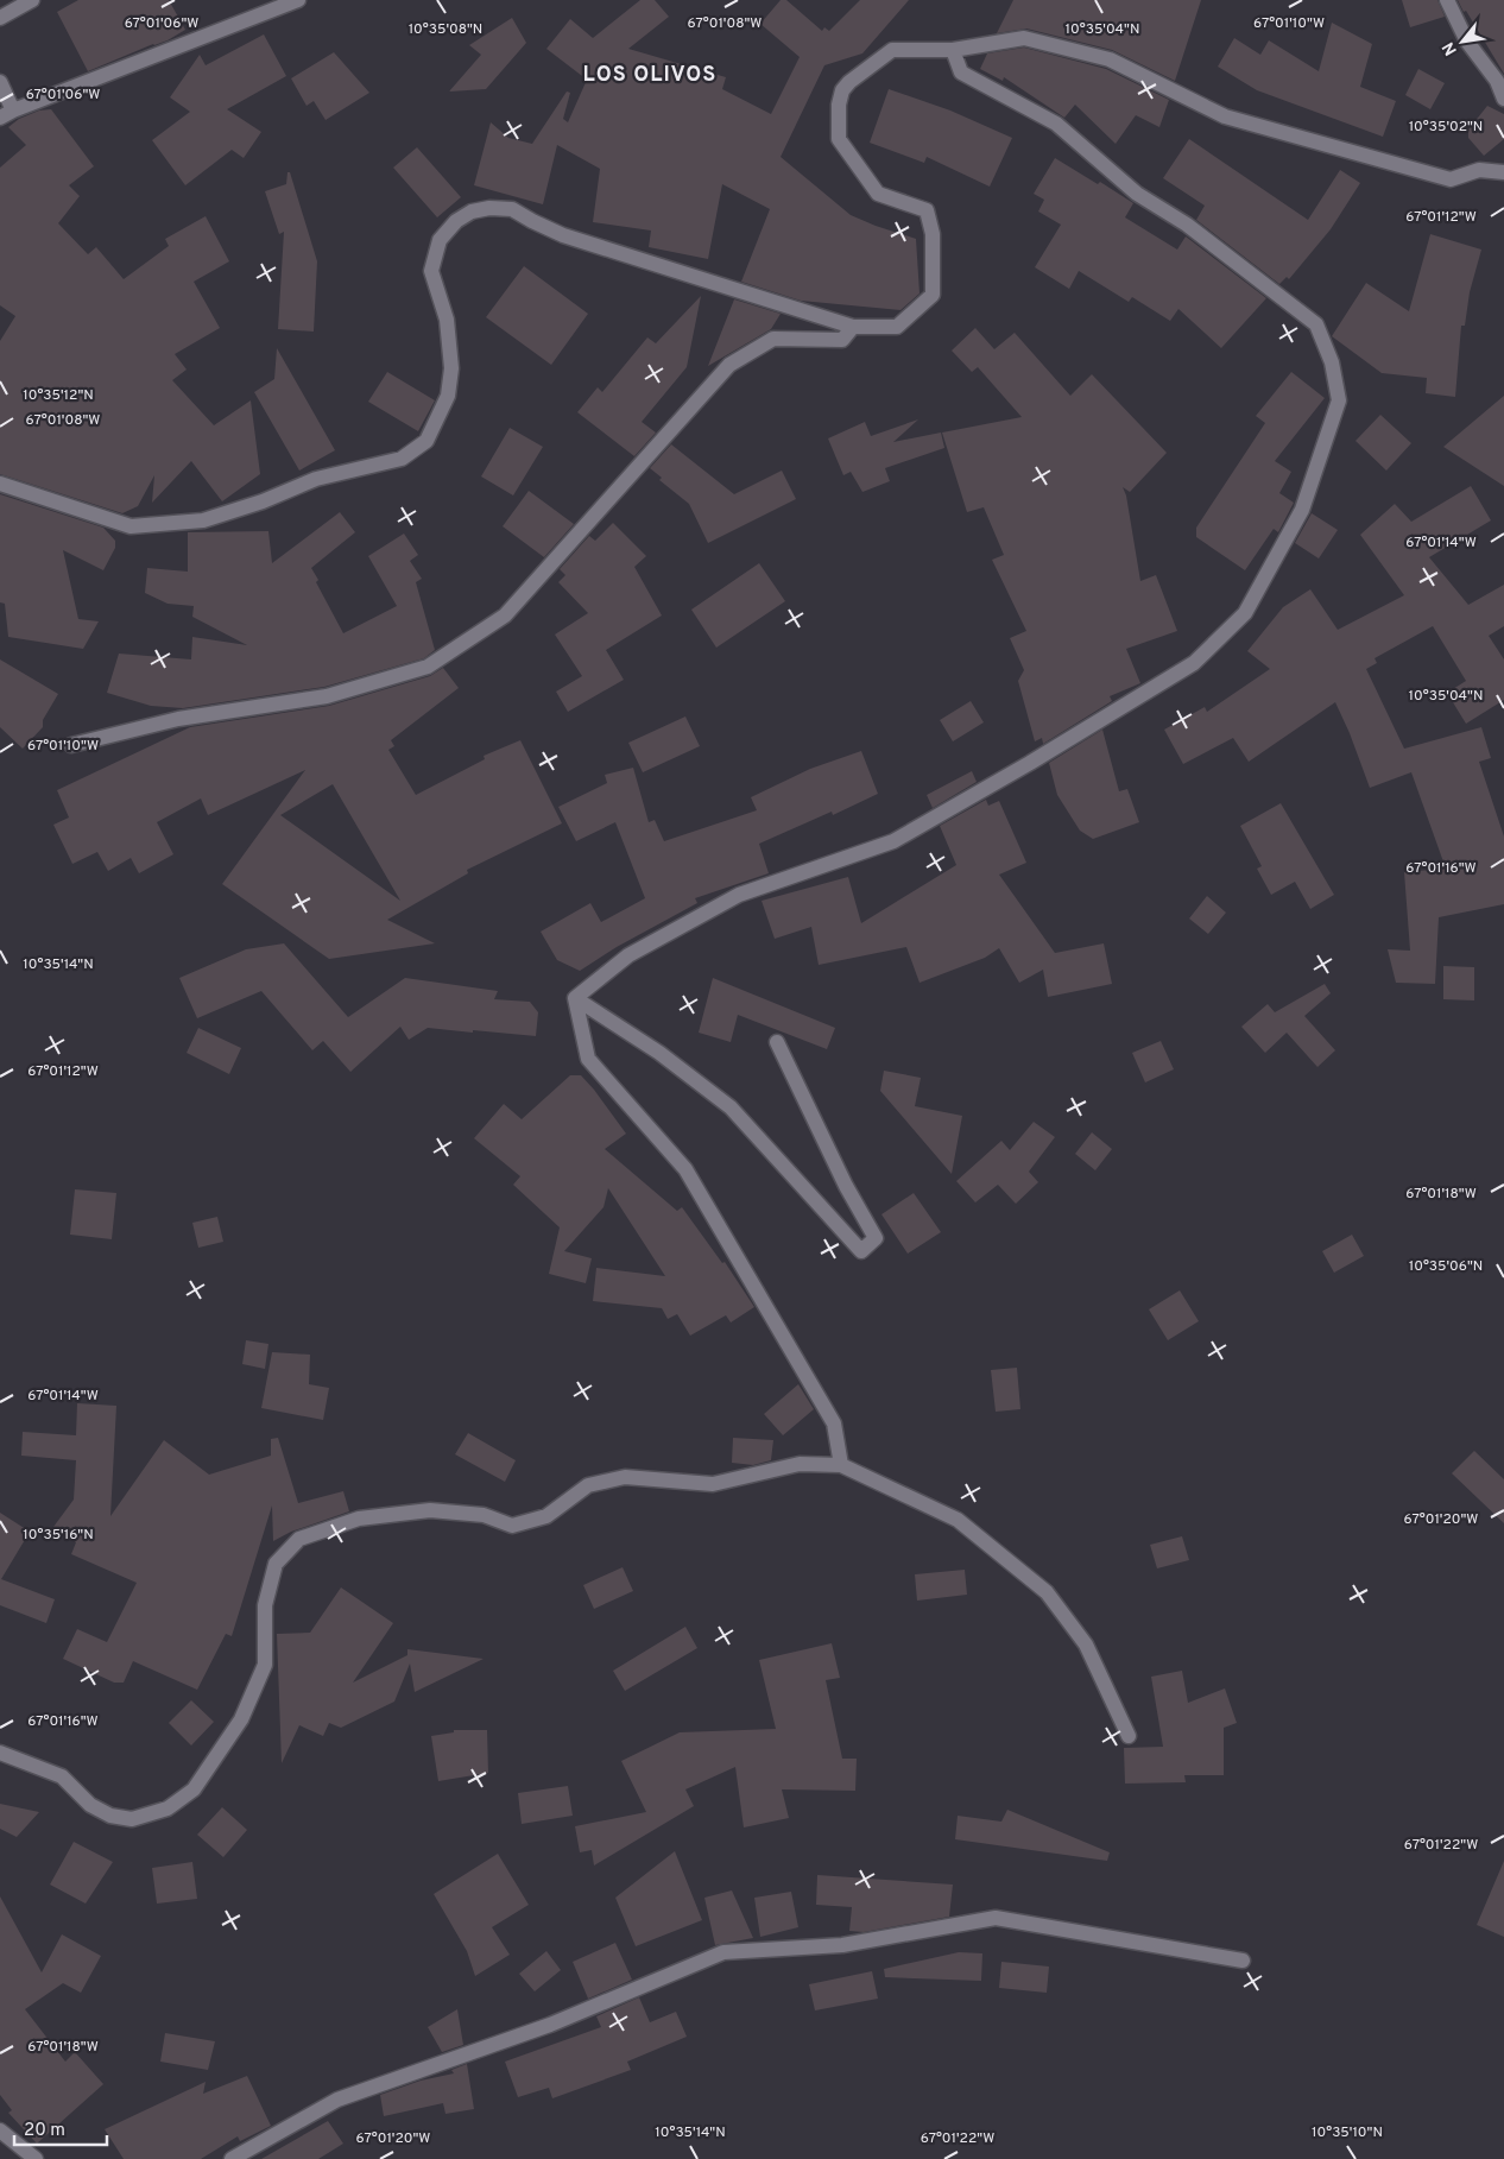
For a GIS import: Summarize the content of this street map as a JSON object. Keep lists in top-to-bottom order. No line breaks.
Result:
{"districts":["LOS OLIVOS"],"scale_bar":"20 m","north":"bottom left","coordinates":["67°01'08\"W","67°01'10\"W","67°01'06\"W","10°35'08\"N","10°35'04\"N","10°35'02\"N","67°01'12\"W","10°35'12\"N","67°01'14\"W","67°01'16\"W","10°35'14\"N","67°01'18\"W","10°35'06\"N","67°01'20\"W","10°35'16\"N","67°01'22\"W","10°35'10\"N"]}
